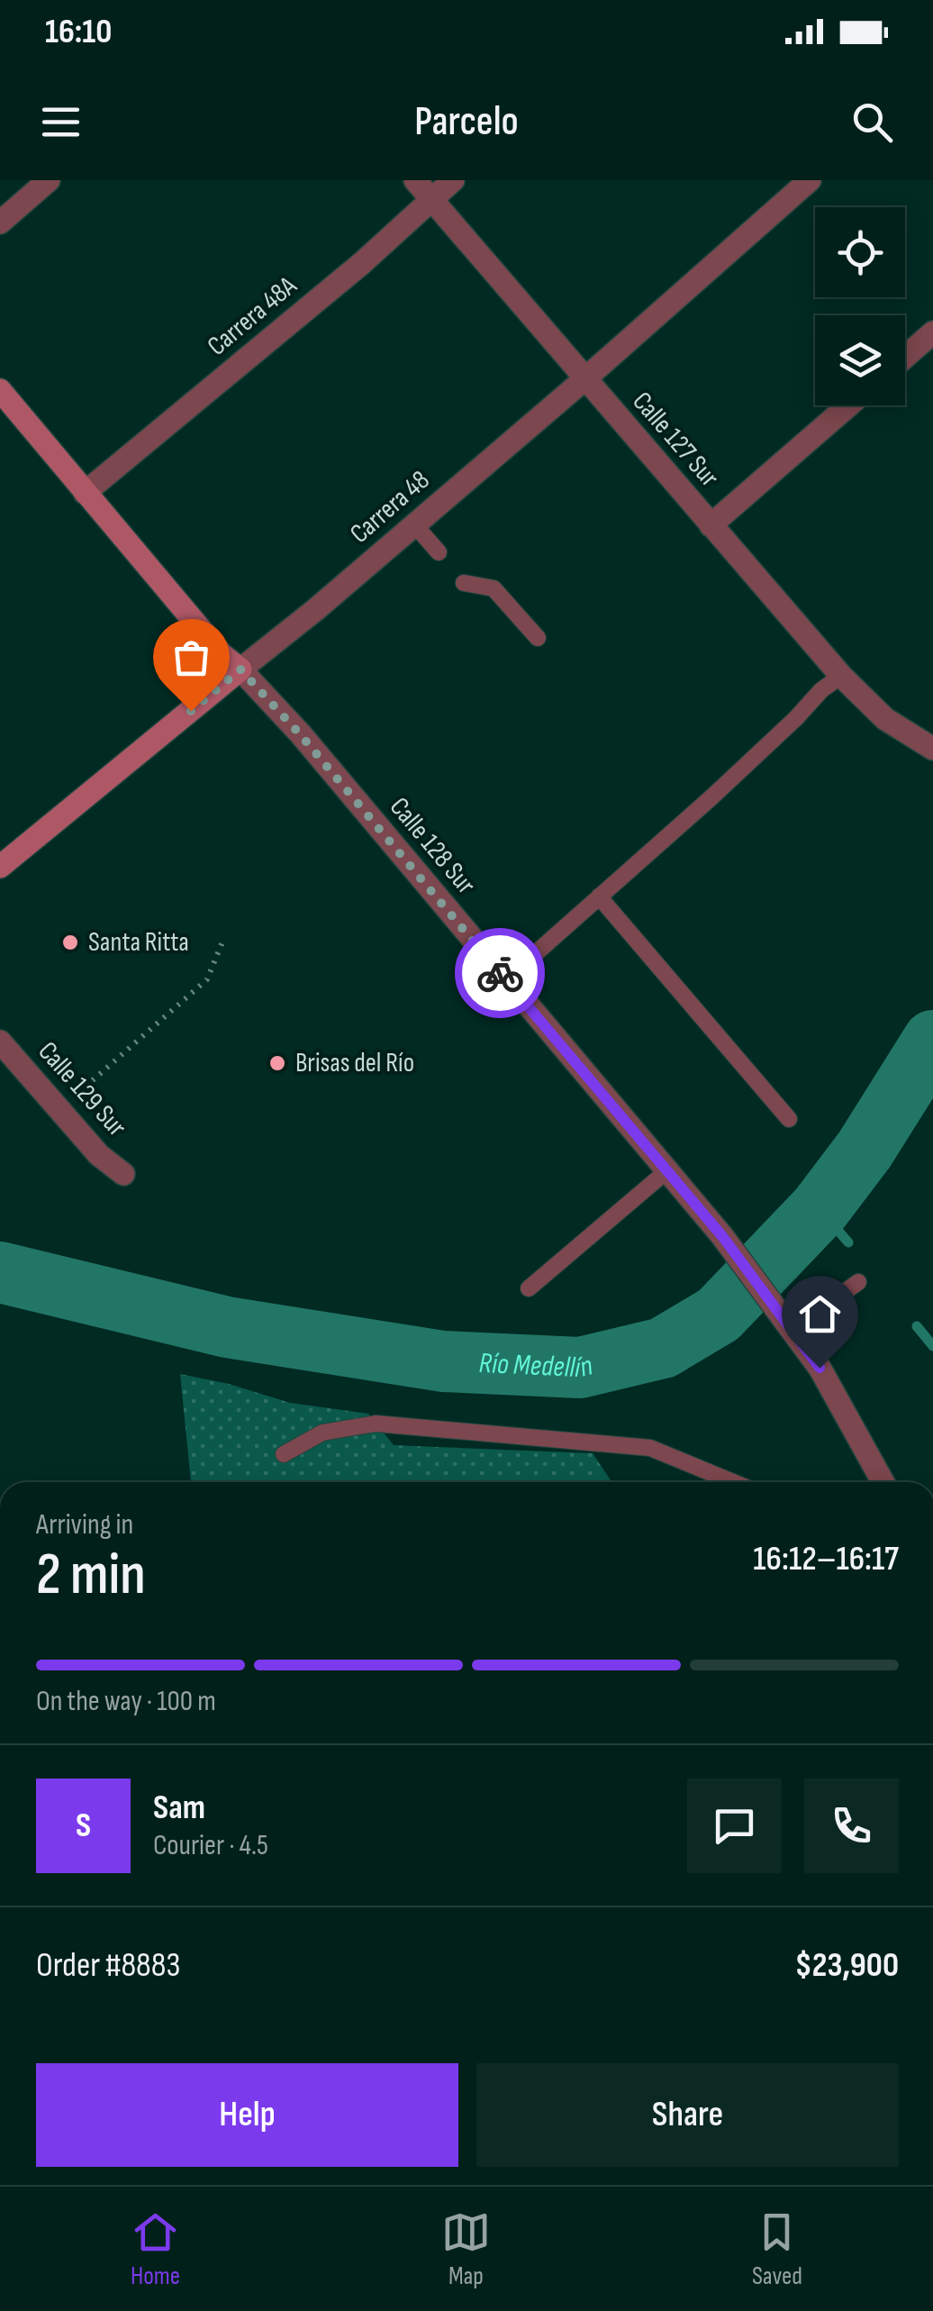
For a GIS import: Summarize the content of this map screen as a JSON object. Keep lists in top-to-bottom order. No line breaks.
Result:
{"streets":{"main road":["Carrera 48","Calle 128 Sur"],"street":["Carrera 48A","Calle 127 Sur","Calle 129 Sur"]},"crossings":[["Carrera 48A","Calle 127 Sur"],["Carrera 48A","Calle 128 Sur"],["Calle 127 Sur","Carrera 48"],["Carrera 48","Calle 128 Sur"]],"water":["Río Medellín"],"places":["Santa Ritta","Brisas del Río"],"page":{"status":"16:10","header":"Parcelo","heading":["2 min","Arriving in","16:12–16:17"],"panel":["Sam","Courier · 4.5","Order #8883","$23,900"],"bar":"On the way · 100 m","round":"S","buttons":["Help","Share"],"tabs":["Home","Map","Saved"]}}
